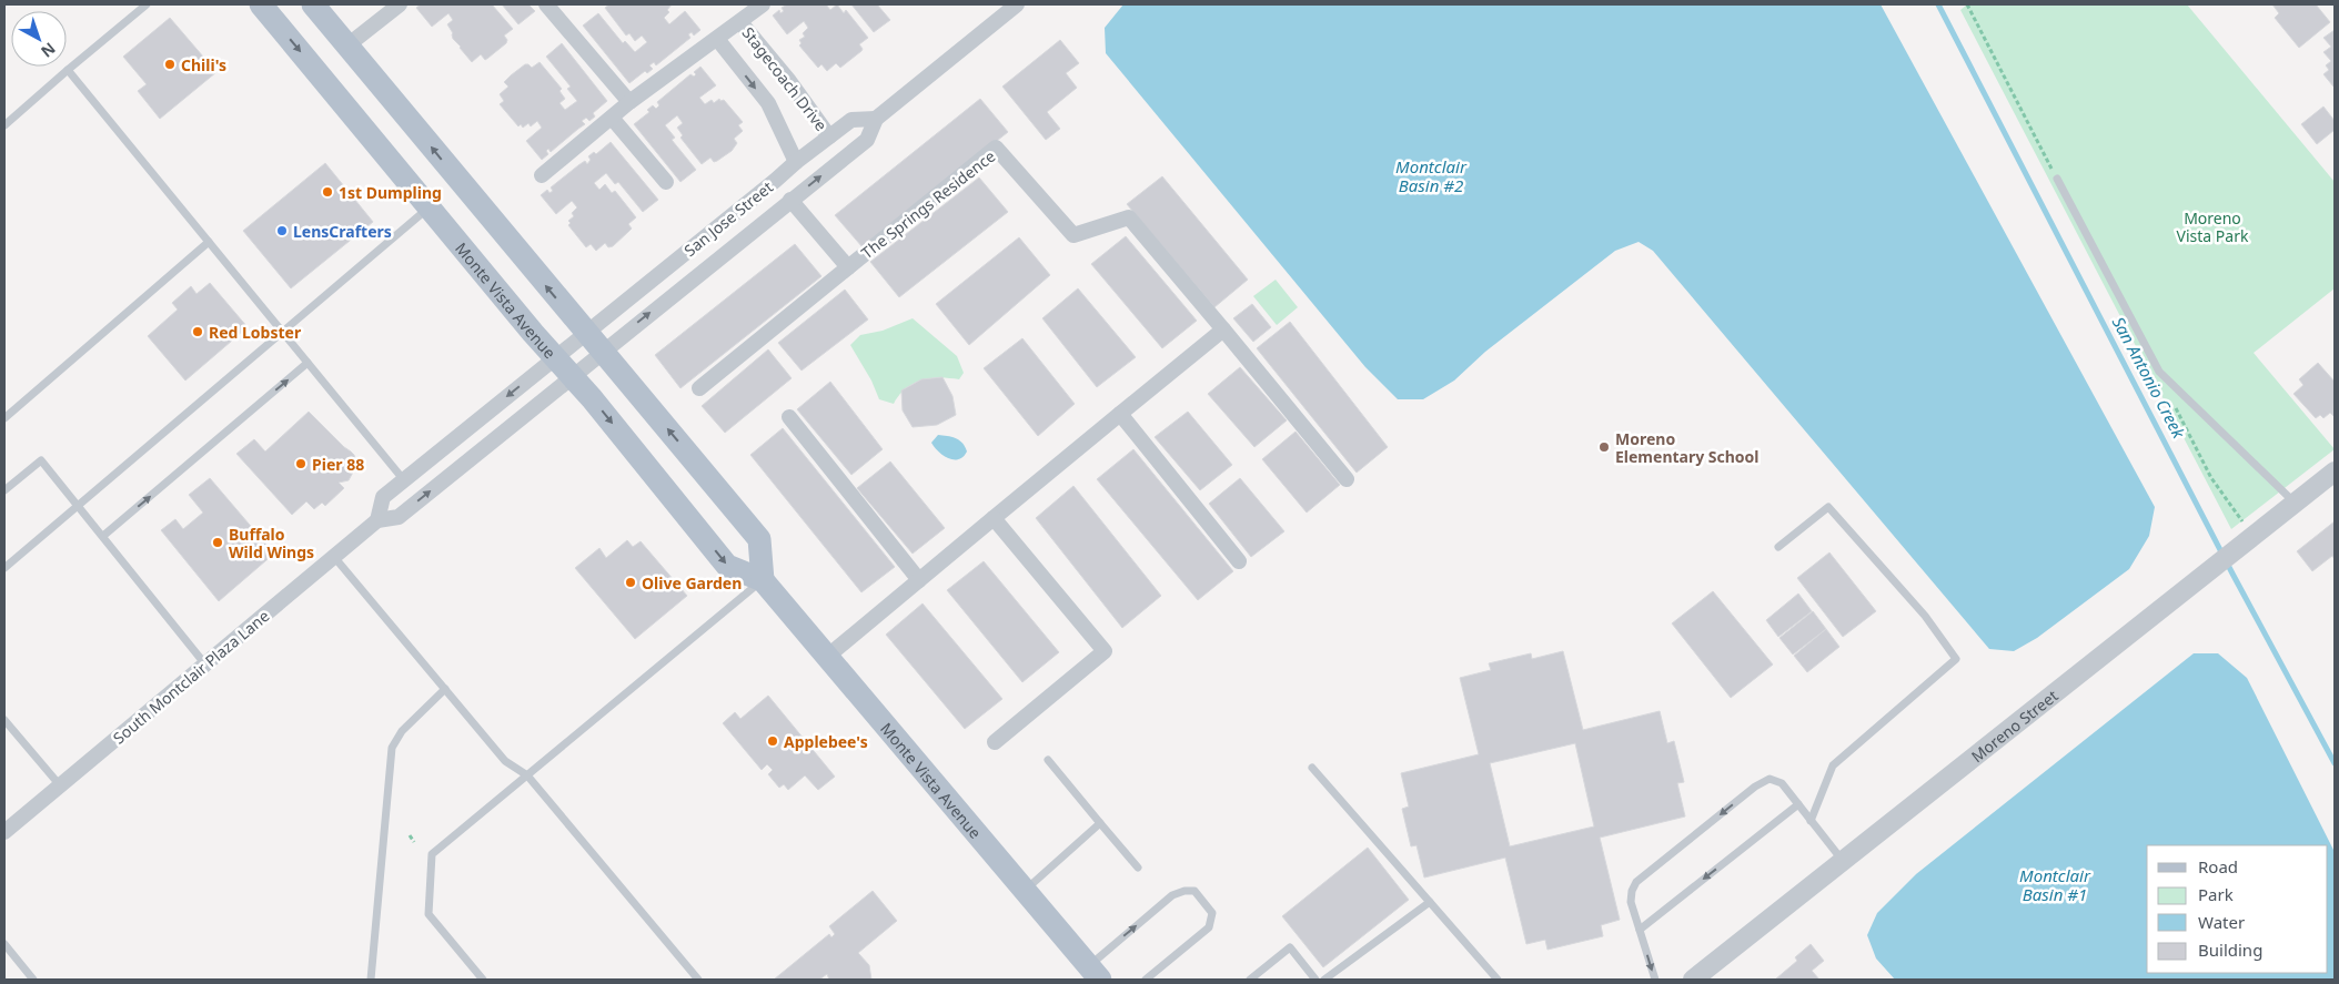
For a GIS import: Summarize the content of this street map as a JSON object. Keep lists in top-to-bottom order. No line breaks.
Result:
{"streets":{"main road":["Monte Vista Avenue"],"street":["Stagecoach Drive","The Springs Residence","San Jose Street","South Montclair Plaza Lane","Moreno Street"]},"crossings":[["Stagecoach Drive","San Jose Street"],["The Springs Residence","San Jose Street"],["San Jose Street","South Montclair Plaza Lane"],["Monte Vista Avenue","South Montclair Plaza Lane"]],"water":["Montclair Basin #2","San Antonio Creek","Montclair Basin #1"],"parks":["Moreno Vista Park"],"places":["Chili's","1st Dumpling","LensCrafters","Red Lobster","Moreno Elementary School","Pier 88","Buffalo Wild Wings","Olive Garden","Applebee's"],"legend":["Road","Park","Water","Building"],"north":"bottom right"}
